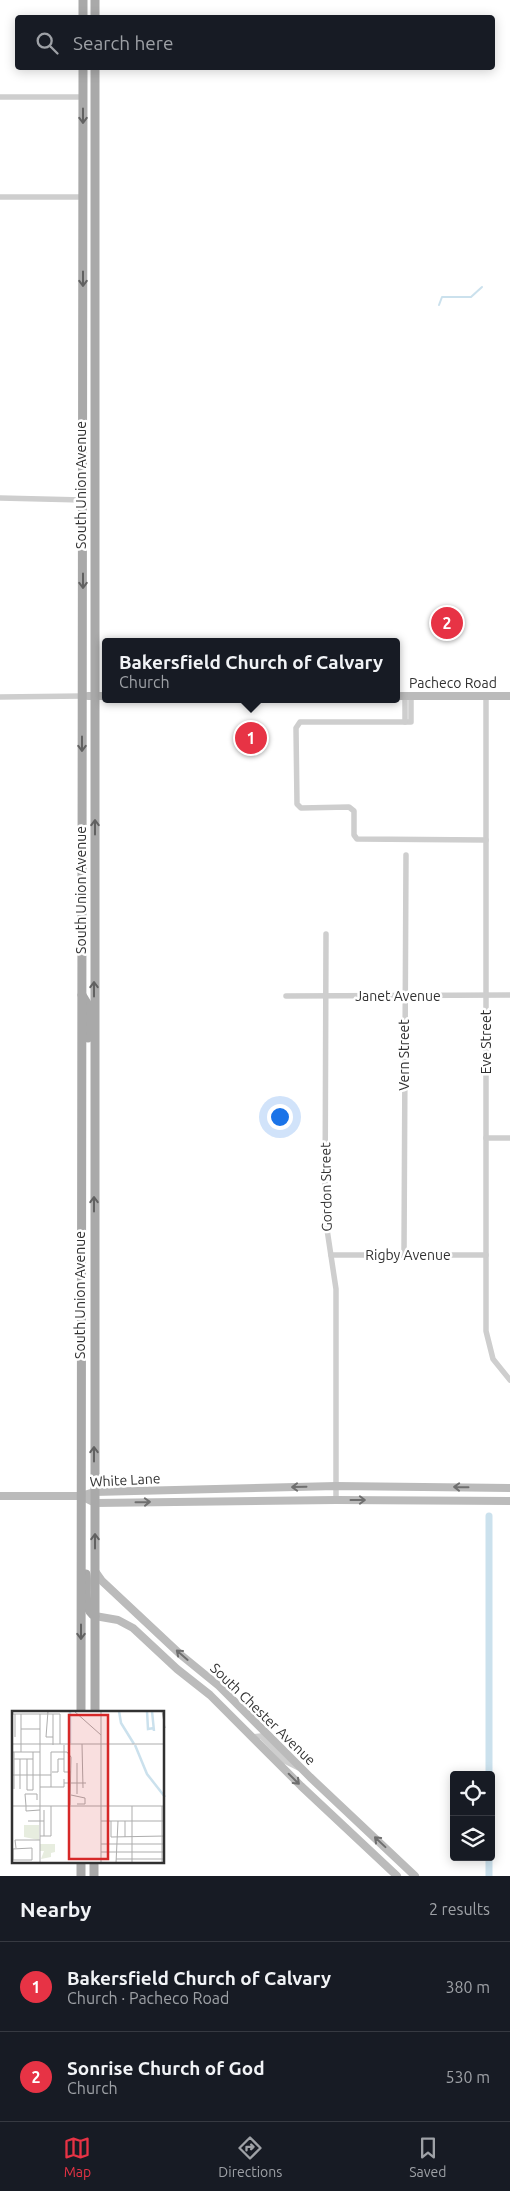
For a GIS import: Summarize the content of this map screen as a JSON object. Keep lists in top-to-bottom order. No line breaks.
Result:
{"streets":{"main road":["South Union Avenue","Pacheco Road","White Lane","South Chester Avenue"],"street":["Janet Avenue","Eve Street","Vern Street","Gordon Street","Rigby Avenue"]},"crossings":[["South Union Avenue","White Lane"],["South Union Avenue","South Chester Avenue"],["Pacheco Road","Eve Street"],["Janet Avenue","Eve Street"],["Janet Avenue","Vern Street"],["Janet Avenue","Gordon Street"],["Eve Street","Rigby Avenue"],["Vern Street","Rigby Avenue"],["Gordon Street","Rigby Avenue"],["Gordon Street","White Lane"]],"page":{"search":"Search here","pins":["2","1"],"popup":["Bakersfield Church of Calvary","Church"],"heading":["Nearby","2 results"],"list":[{"mark":"1","name":"Bakersfield Church of Calvary","note":"Church · Pacheco Road","value":"380 m"},{"mark":"2","name":"Sonrise Church of God","note":"Church","value":"530 m"}],"nav":["Map","Directions","Saved"]}}
